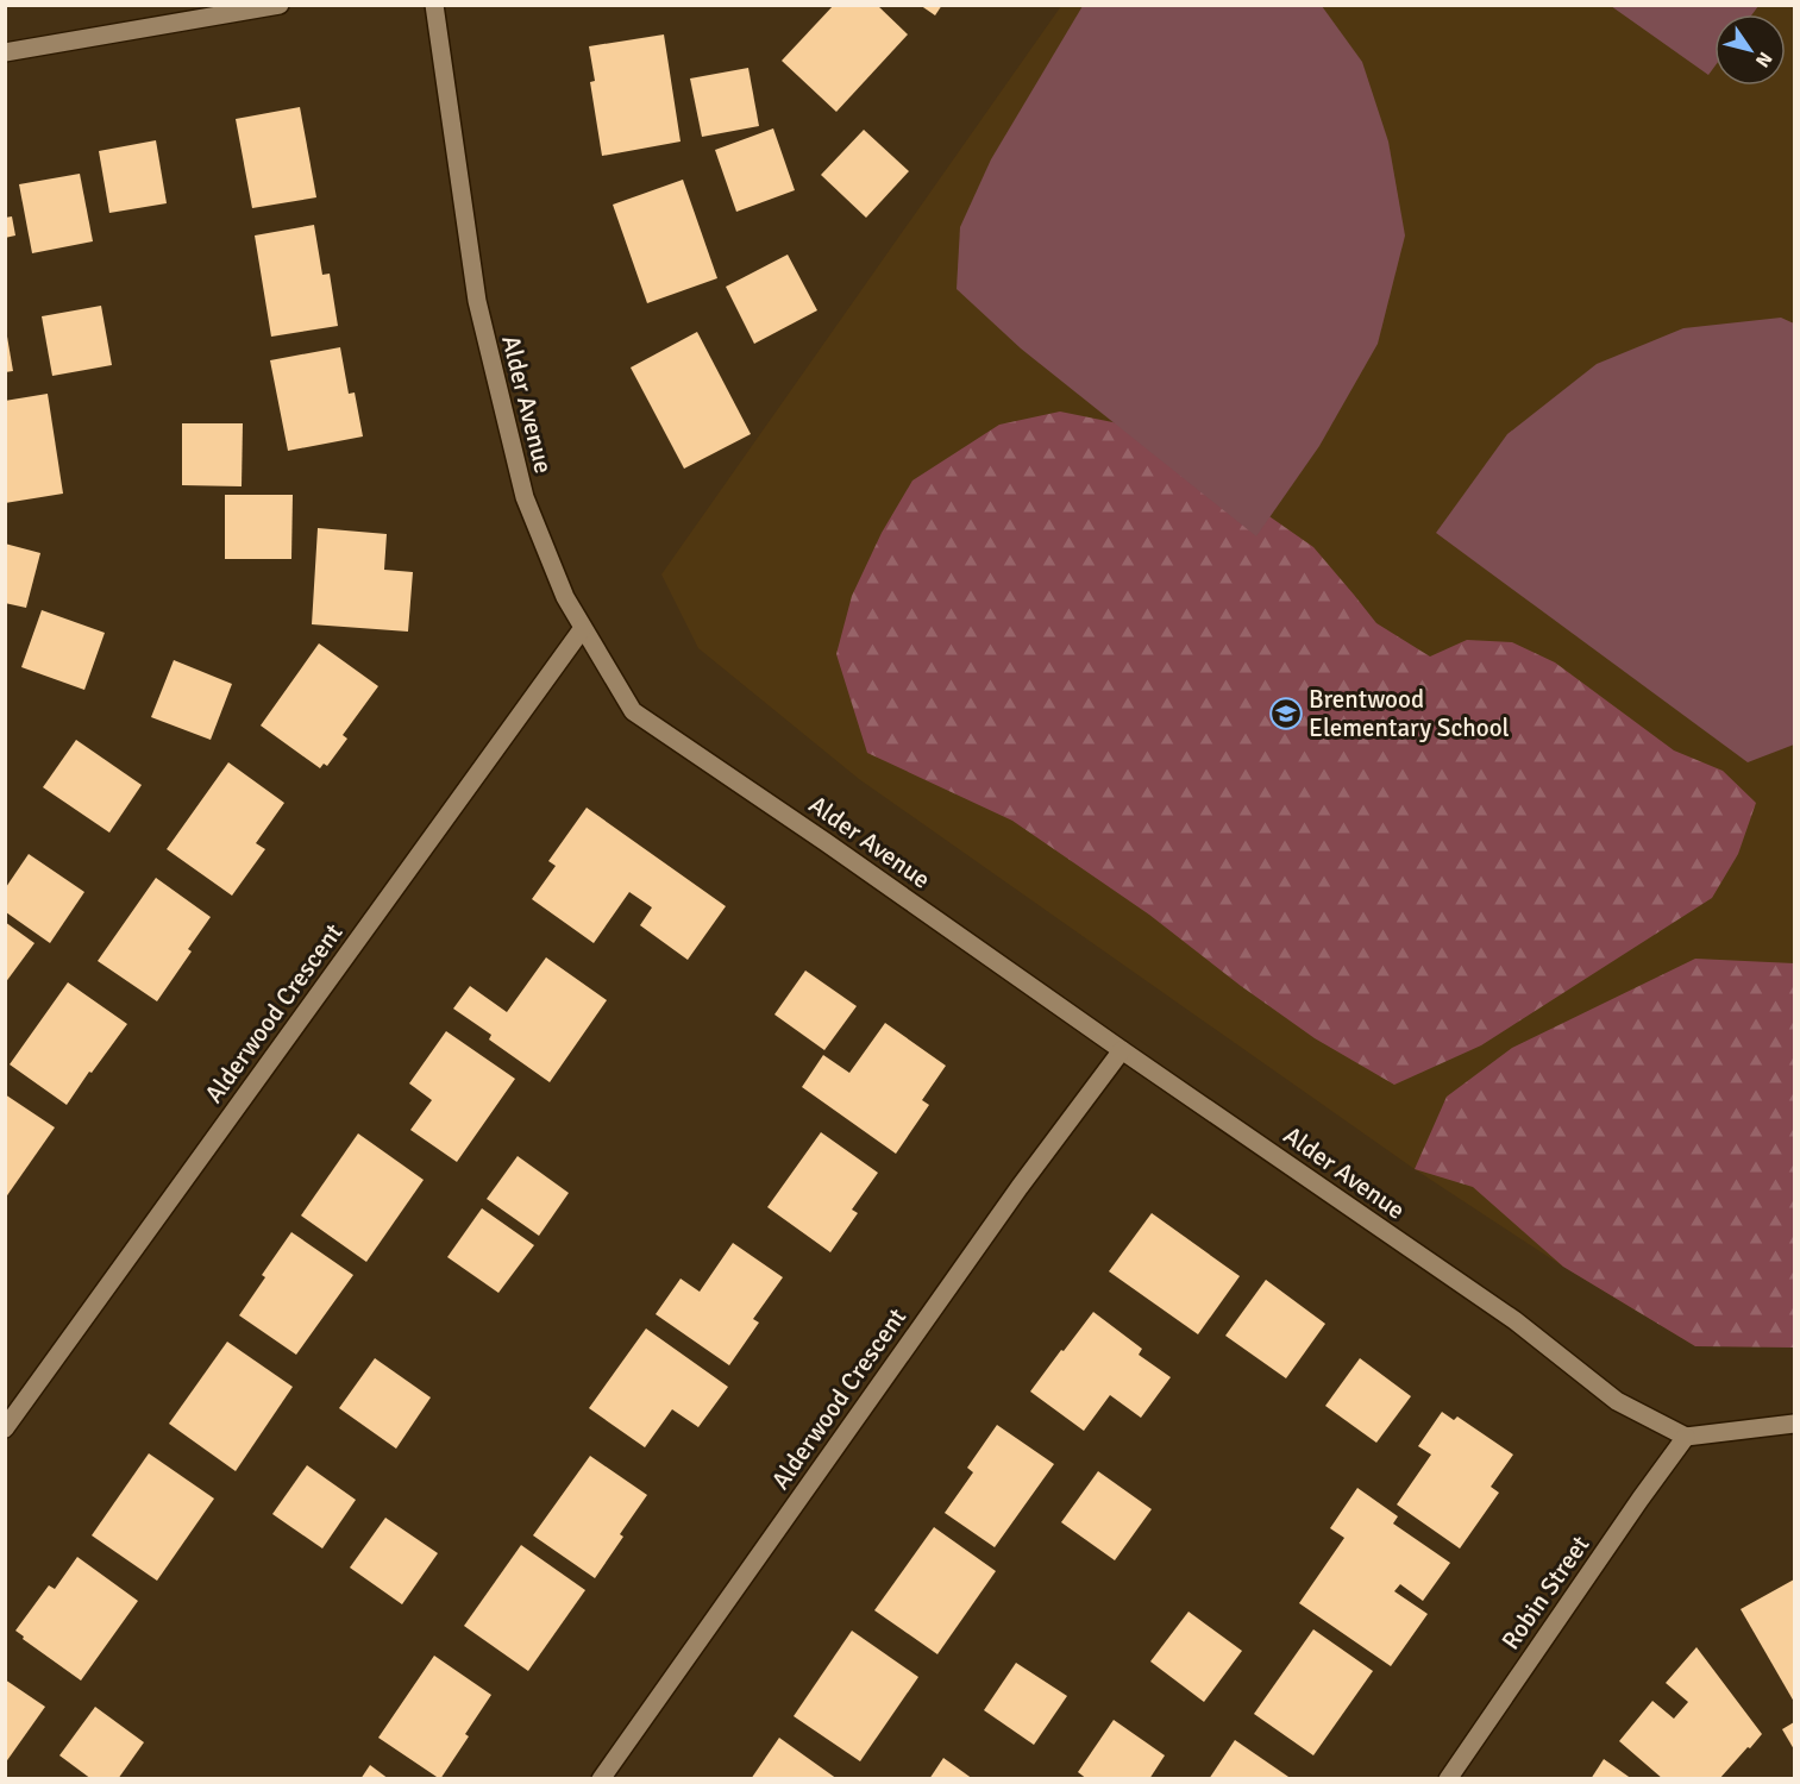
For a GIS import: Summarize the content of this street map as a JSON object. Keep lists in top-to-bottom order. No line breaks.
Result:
{"streets":{"street":["Alder Avenue","Alderwood Crescent","Robin Street"]},"crossings":[["Alder Avenue","Alderwood Crescent"],["Alder Avenue","Robin Street"]],"places":{"school or university":["Brentwood Elementary School"]},"north":"bottom right"}
